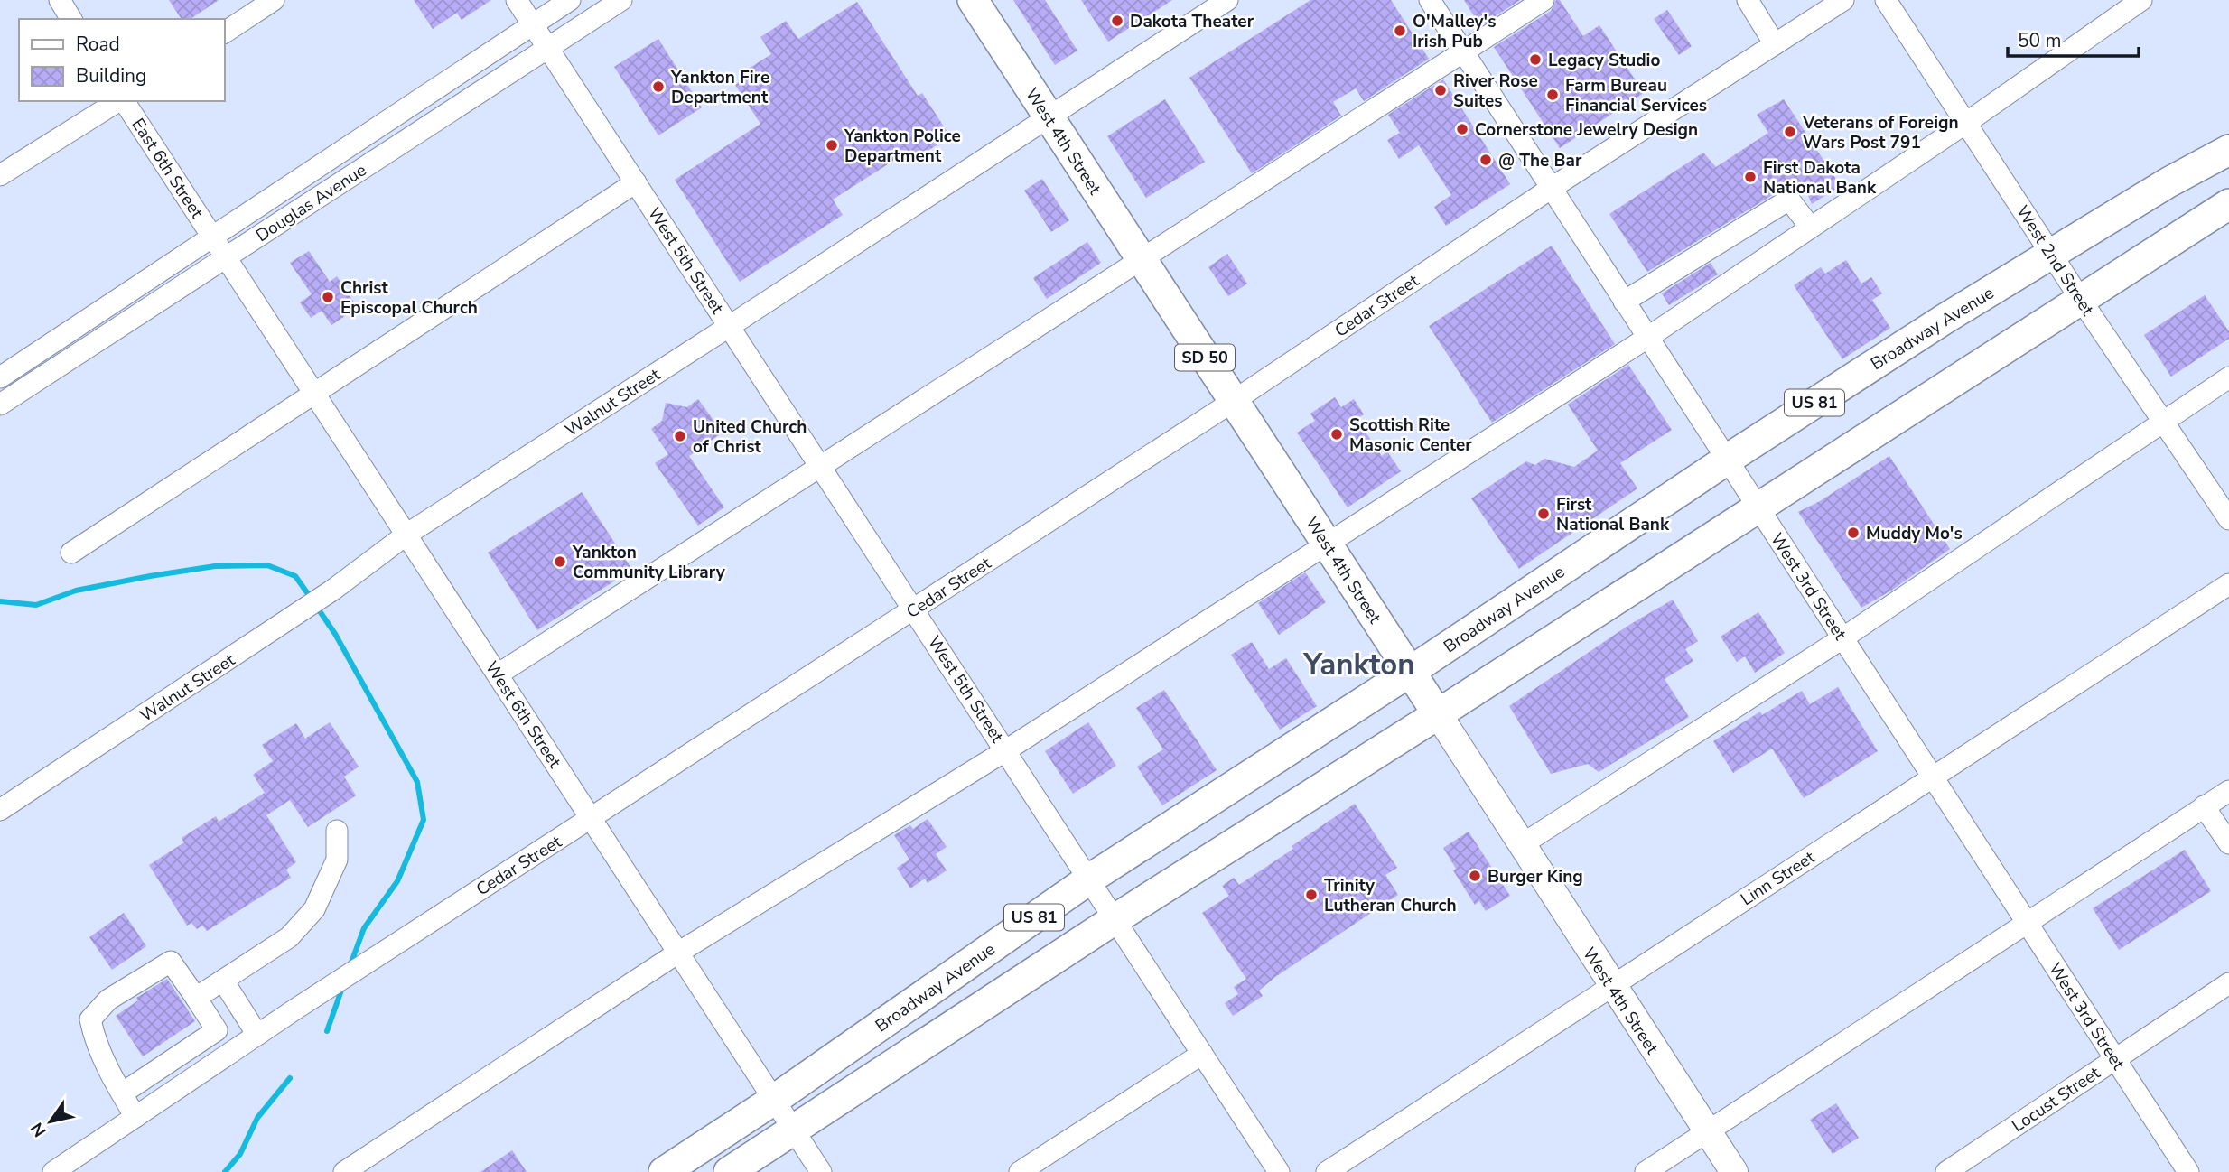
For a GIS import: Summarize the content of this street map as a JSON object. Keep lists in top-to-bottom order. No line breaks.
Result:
{"streets":{"highway":["West 4th Street","Broadway Avenue","SD 50","US 81"],"street":["East 6th Street","Douglas Avenue","West 5th Street","West 2nd Street","Cedar Street","Walnut Street","West 3rd Street","West 6th Street","Linn Street","Locust Street"]},"crossings":[["West 4th Street","Cedar Street"],["West 4th Street","Broadway Avenue"],["West 4th Street","Walnut Street"],["West 4th Street","US 81"],["West 4th Street","Linn Street"],["East 6th Street","Douglas Avenue"],["East 6th Street","West 6th Street"],["Douglas Avenue","West 5th Street"],["Douglas Avenue","West 6th Street"],["West 5th Street","Cedar Street"],["West 5th Street","Broadway Avenue"],["West 5th Street","Walnut Street"],["West 5th Street","US 81"],["West 2nd Street","Broadway Avenue"],["West 2nd Street","US 81"],["Cedar Street","West 3rd Street"],["Cedar Street","West 6th Street"],["Broadway Avenue","West 3rd Street"],["Broadway Avenue","West 6th Street"],["Walnut Street","West 6th Street"],["US 81","West 3rd Street"],["US 81","West 6th Street"],["West 3rd Street","Linn Street"],["West 3rd Street","Locust Street"]],"districts":["Yankton"],"places":["Dakota Theater","O'Malley's Irish Pub","Legacy Studio","Yankton Fire Department","River Rose Suites","Farm Bureau Financial Services","Cornerstone Jewelry Design","Veterans of Foreign Wars Post 791","Yankton Police Department","@ The Bar","First Dakota National Bank","Christ Episcopal Church","Scottish Rite Masonic Center","United Church of Christ","First National Bank","Muddy Mo's","Yankton Community Library","Burger King","Trinity Lutheran Church"],"legend":["Road","Building"],"scale_bar":"50 m","north":"bottom left"}
